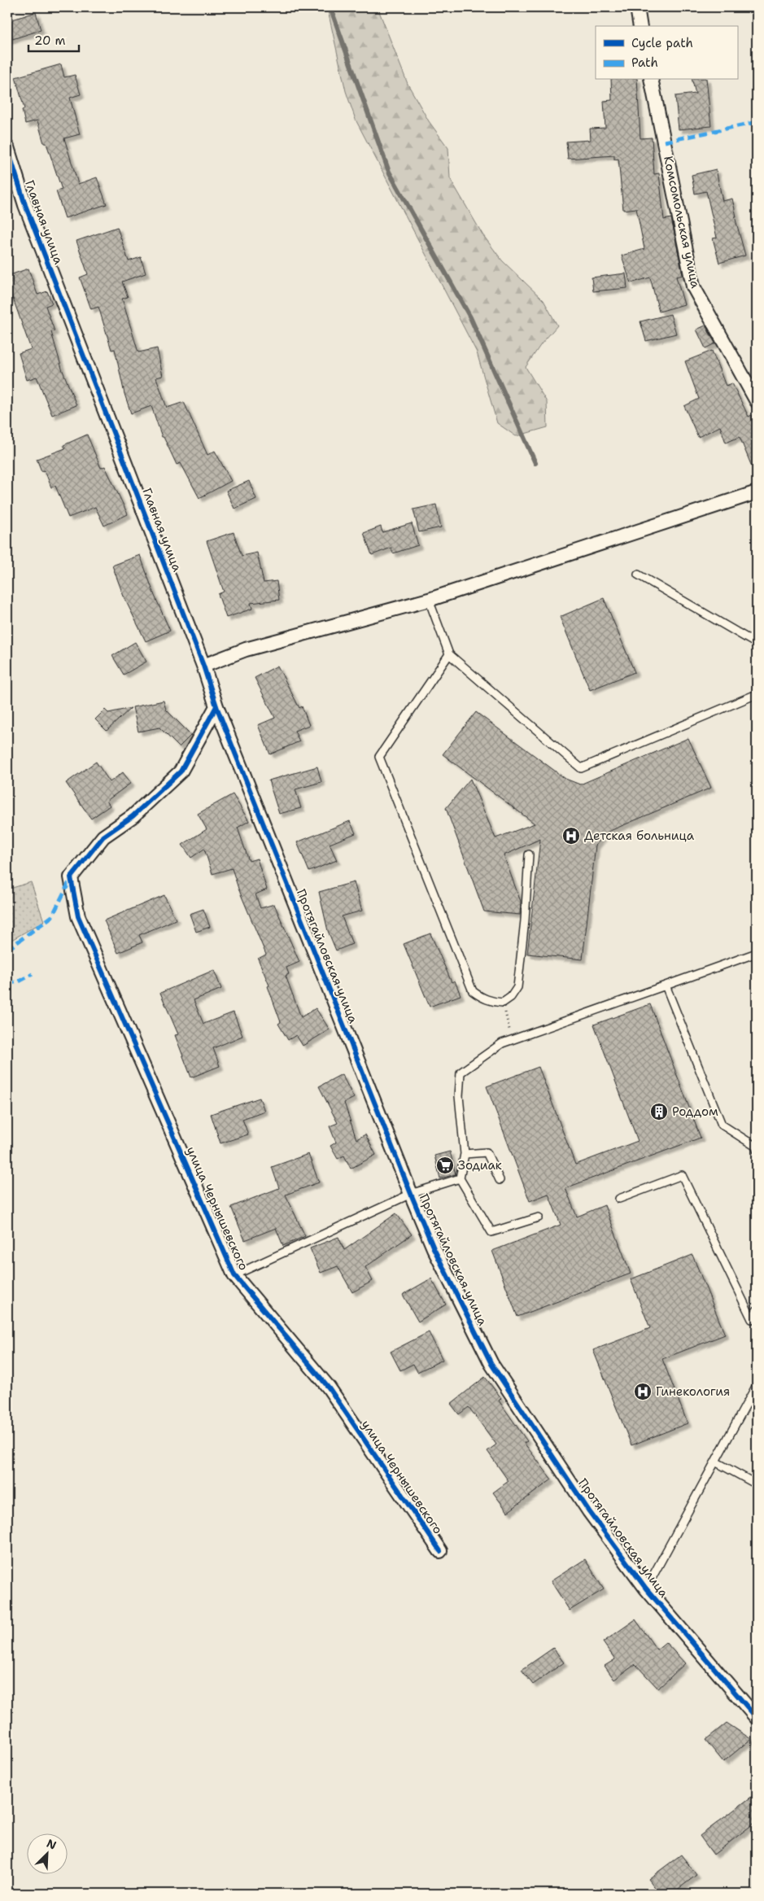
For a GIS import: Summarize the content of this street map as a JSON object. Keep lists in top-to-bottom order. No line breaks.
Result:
{"streets":{"street":["Главная улица","Комсомольская улица","Протягайловская улица","улица Чернышевского"]},"crossings":[["Главная улица","Протягайловская улица"],["Главная улица","улица Чернышевского"],["Протягайловская улица","улица Чернышевского"]],"places":{"hospital":["Детская больница","Гинекология"],"building":["Роддом"],"supermarket":["Зодиак"]},"legend":["Cycle path","Path"],"scale_bar":"20 m","north":"top right"}
